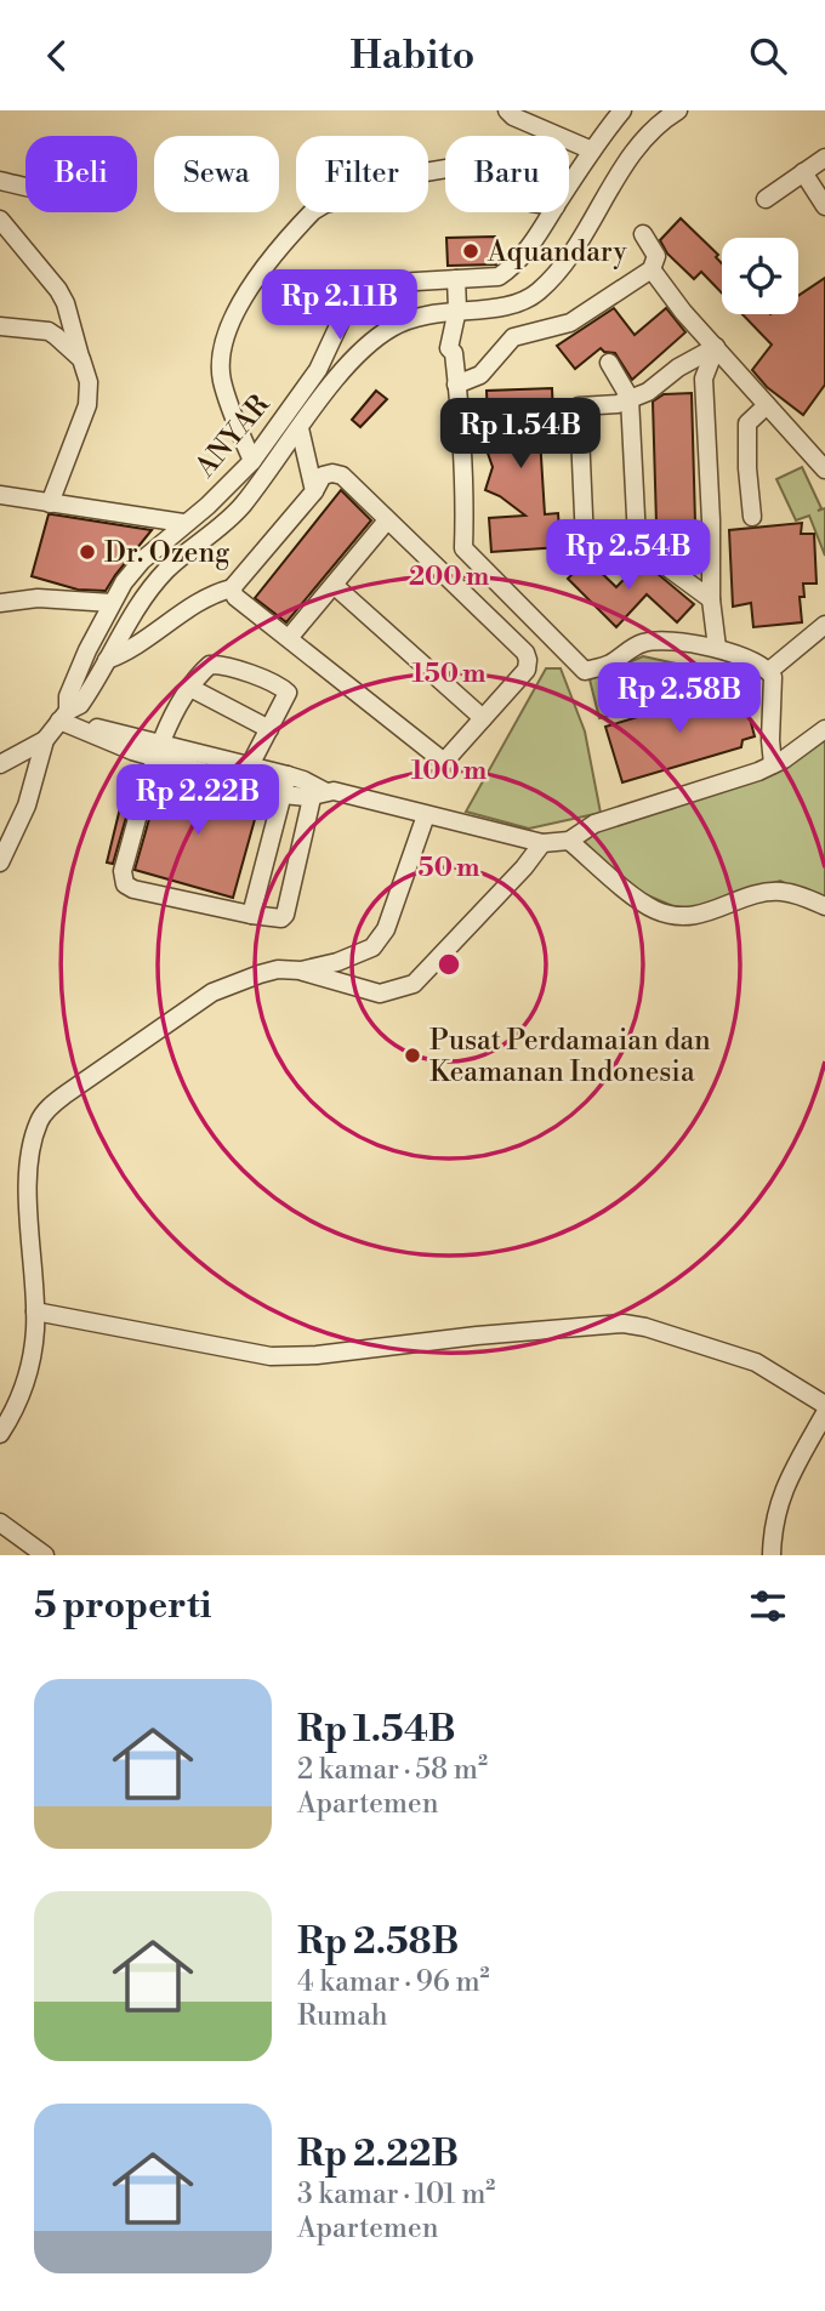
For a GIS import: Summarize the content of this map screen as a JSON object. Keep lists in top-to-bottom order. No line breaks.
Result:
{"streets":{"street":["ANYAR"]},"places":["Aquandary","Dr. Ozeng","Pusat Perdamaian dan Keamanan Indonesia"],"page":{"header":"Habito","chip":["Beli","Sewa","Filter","Baru"],"price":["Rp 2.11B","Rp 1.54B","Rp 2.54B","Rp 2.58B","Rp 2.22B"],"heading":"5 properti","list":[{"name":"Rp 1.54B","note":"2 kamar · 58 m² · Apartemen"},{"name":"Rp 2.58B","note":"4 kamar · 96 m² · Rumah"},{"name":"Rp 2.22B","note":"3 kamar · 101 m² · Apartemen"}]},"rings":["200 m","150 m","100 m","50 m"]}
